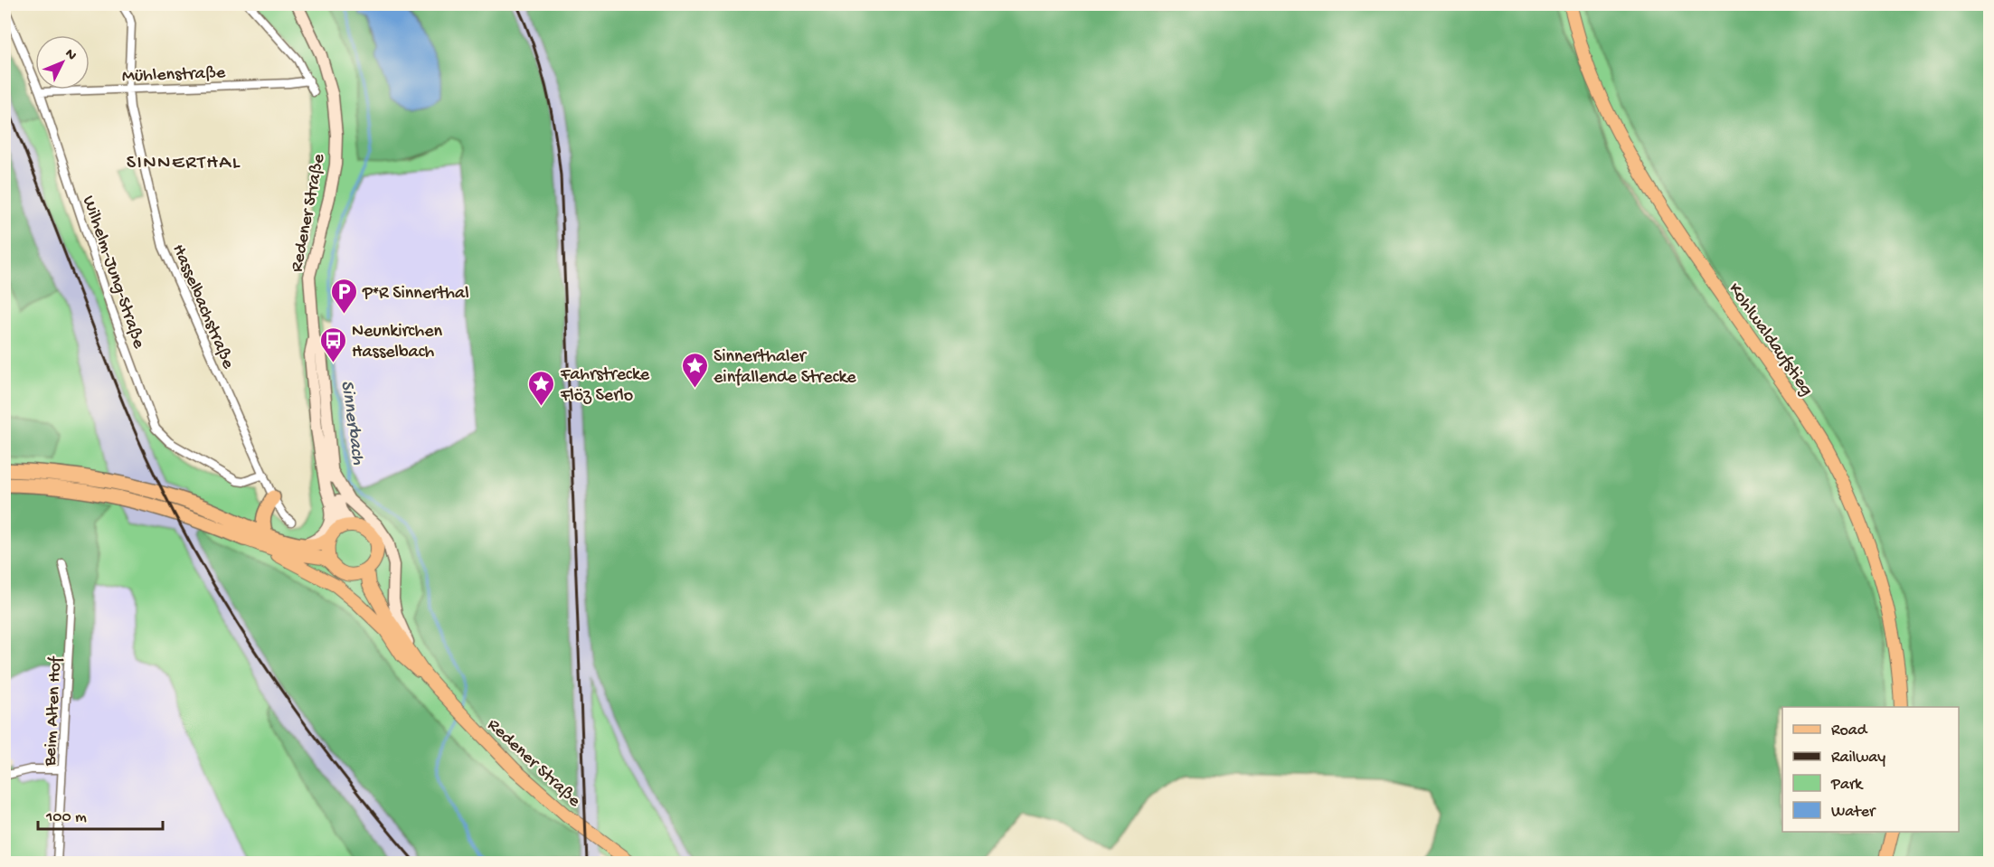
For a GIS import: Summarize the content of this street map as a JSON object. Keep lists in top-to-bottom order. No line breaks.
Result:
{"streets":{"main road":["Redener Straße","Kohlwaldaufstieg"],"street":["Mühlenstraße","Wilhelm-Jung-Straße","Hasselbachstraße","Beim Alten Hof"]},"crossings":[["Mühlenstraße","Wilhelm-Jung-Straße"],["Mühlenstraße","Hasselbachstraße"],["Wilhelm-Jung-Straße","Hasselbachstraße"]],"districts":["SINNERTHAL"],"water":["Sinnerbach"],"places":{"parking":["P*R Sinnerthal"],"bus stop":["Neunkirchen Hasselbach"],"place":["Sinnerthaler einfallende Strecke","Fahrstrecke Flöz Serlo"]},"legend":["Road","Railway","Park","Water"],"scale_bar":"100 m","north":"top right"}
